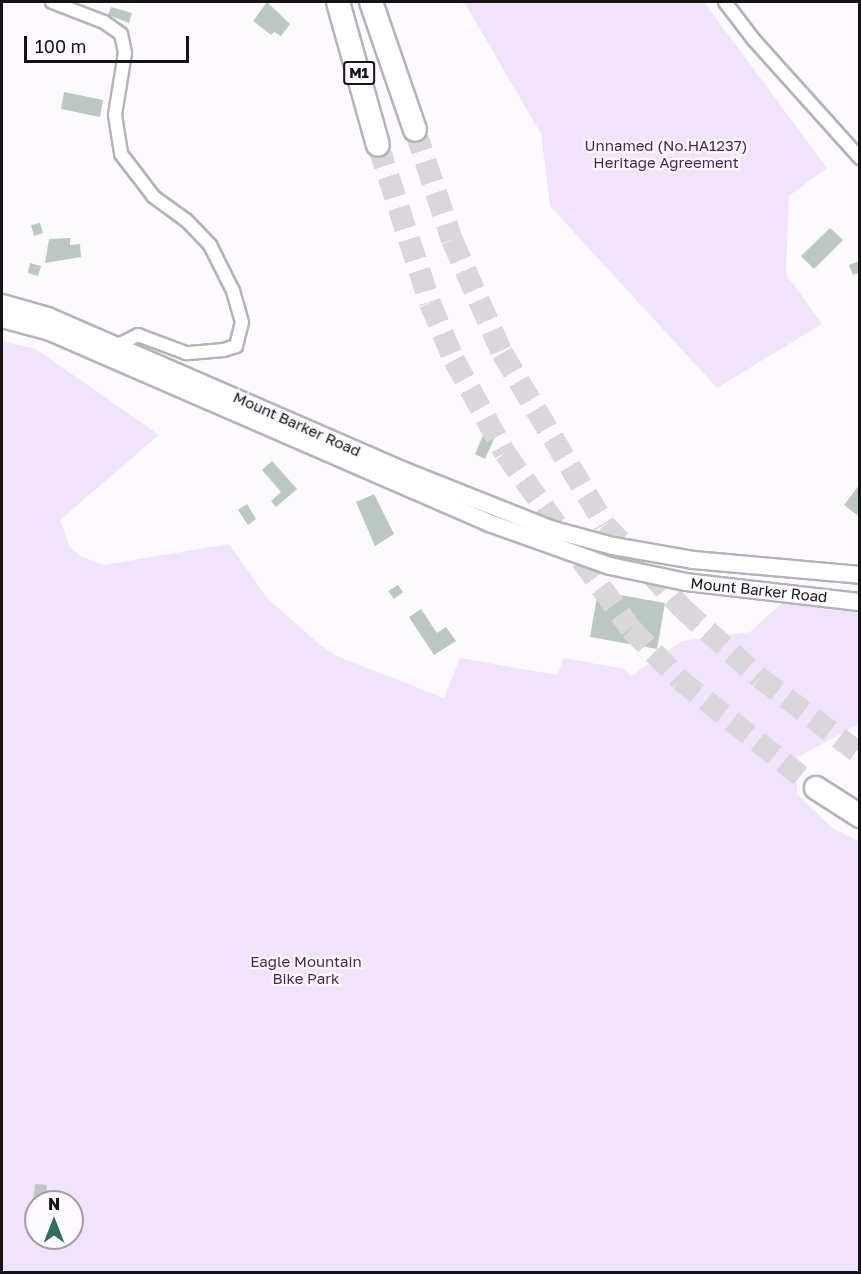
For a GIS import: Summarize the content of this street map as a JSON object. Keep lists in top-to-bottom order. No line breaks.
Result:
{"streets":{"highway":["M1"],"main road":["Mount Barker Road"]},"parks":["Unnamed (No.HA1237) Heritage Agreement","Eagle Mountain Bike Park"],"scale_bar":"100 m","north":"top"}
